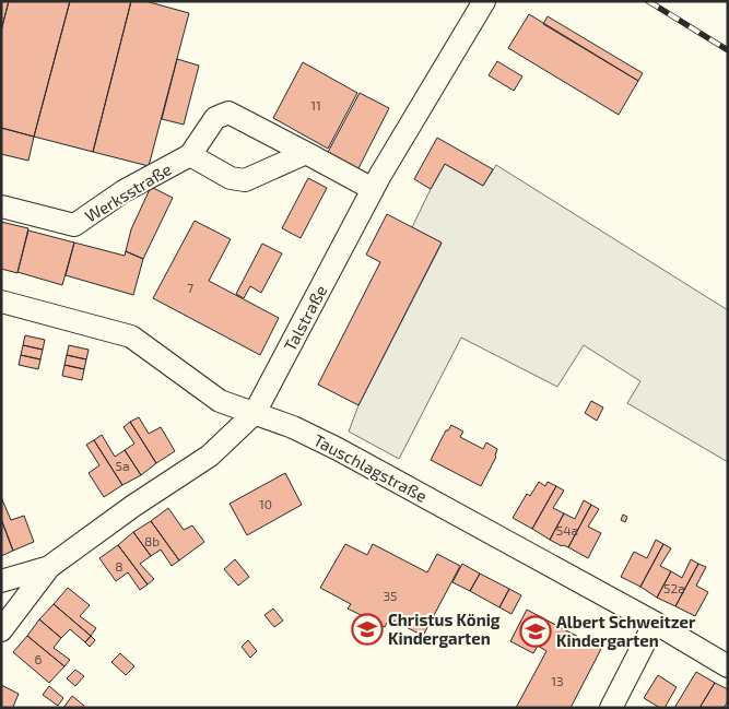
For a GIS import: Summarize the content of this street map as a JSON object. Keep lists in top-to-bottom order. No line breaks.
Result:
{"streets":{"street":["Werksstraße","Talstraße","Tauschlagstraße"]},"crossings":[["Werksstraße","Talstraße"],["Talstraße","Tauschlagstraße"]],"places":{"school or university":["Christus König Kindergarten","Albert Schweitzer Kindergarten"]},"house_numbers":["11","7","5a","10","54a","8b","8","52a","35","6","13"]}
